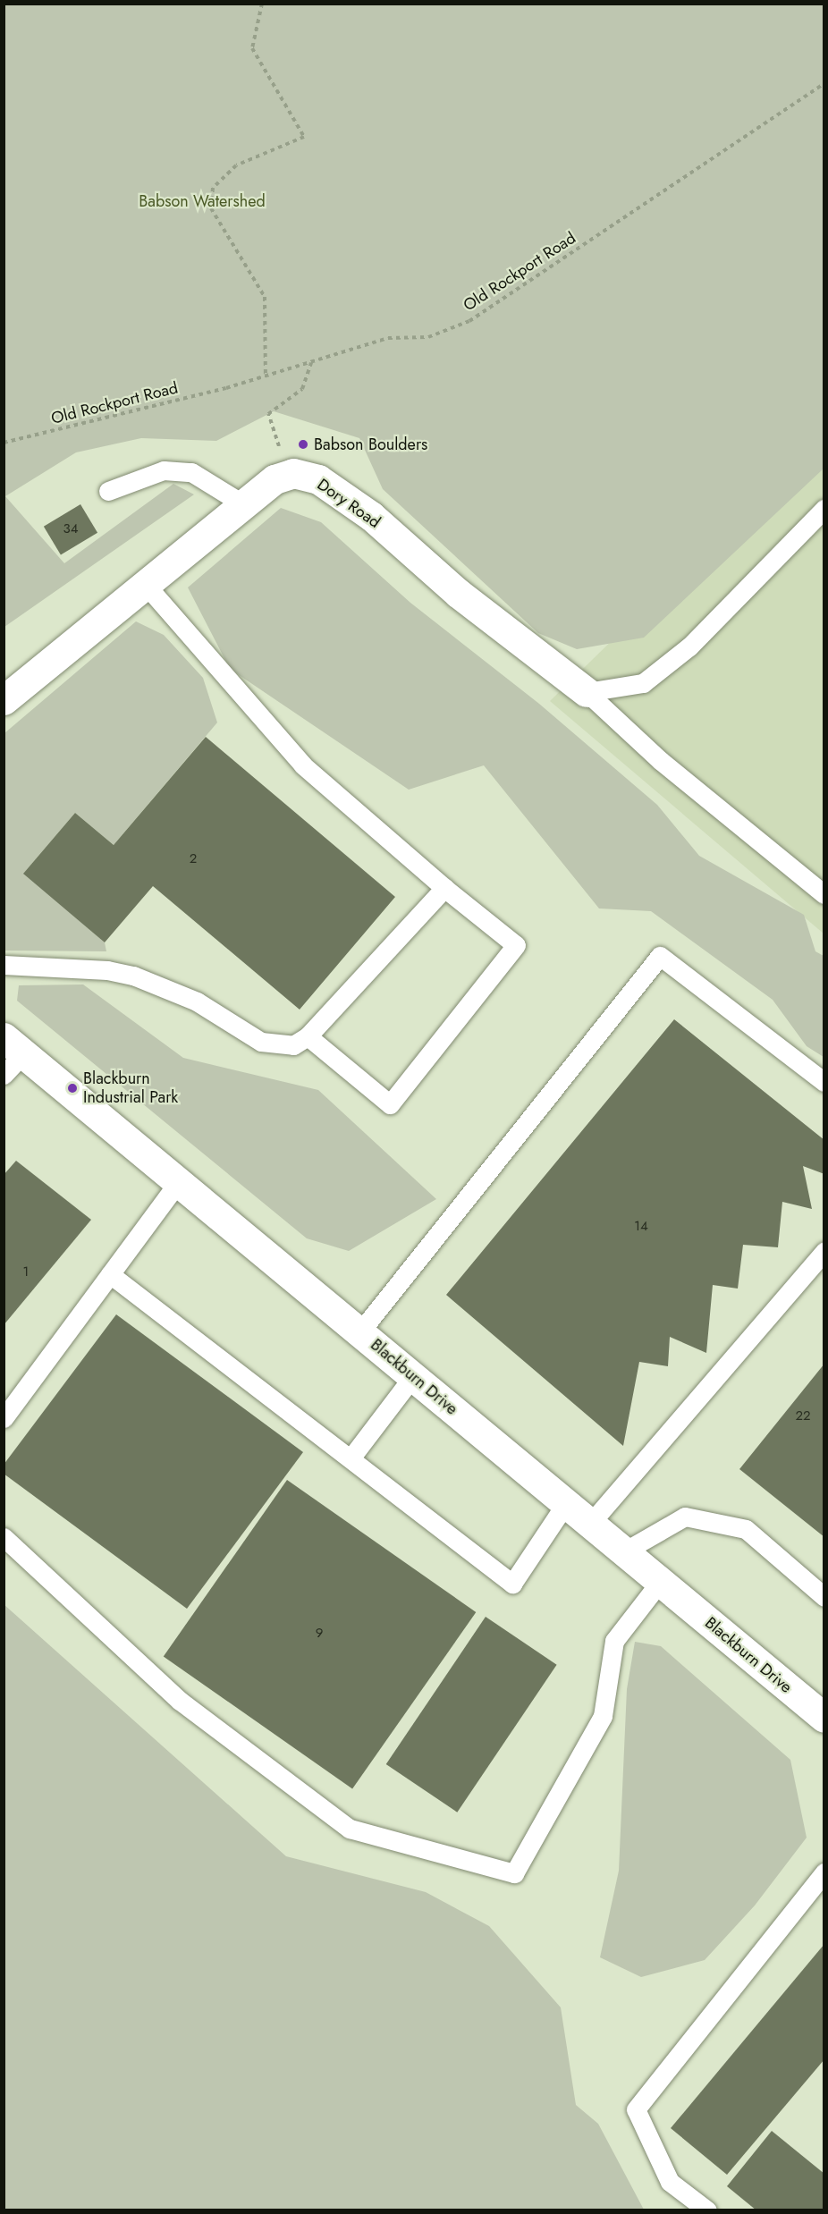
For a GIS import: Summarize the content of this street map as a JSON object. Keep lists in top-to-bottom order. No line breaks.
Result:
{"streets":{"street":["Dory Road","Blackburn Drive"],"path":["Old Rockport Road"]},"parks":["Babson Watershed"],"places":["Babson Boulders","Blackburn Industrial Park"],"house_numbers":["34","2","14","1","22","9"]}
